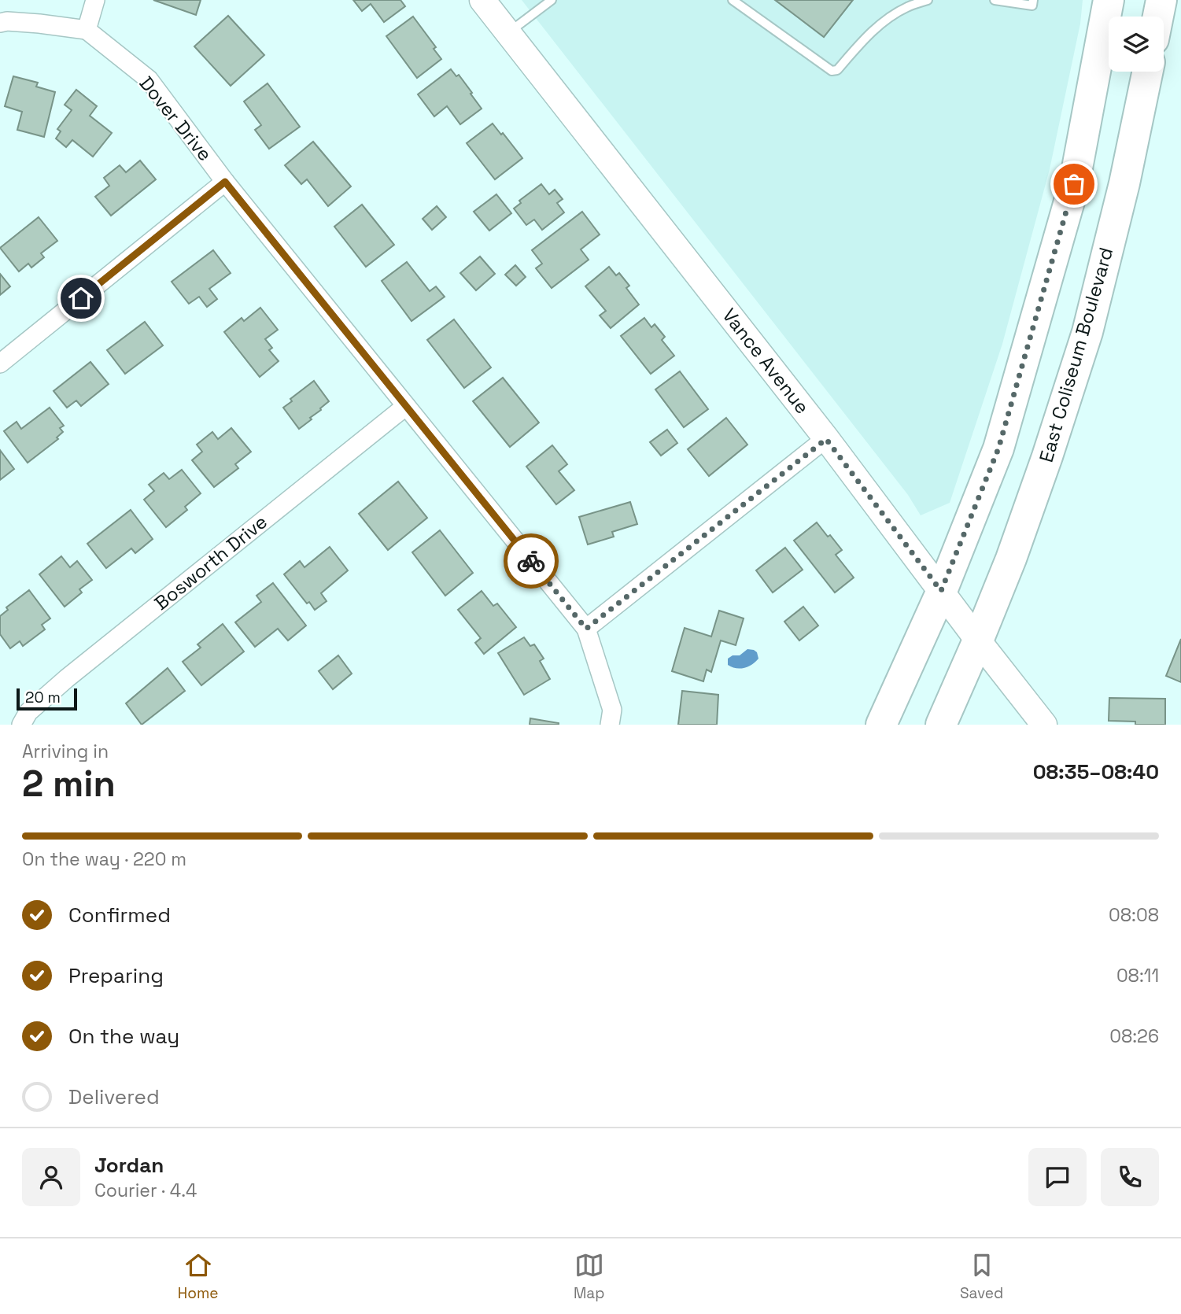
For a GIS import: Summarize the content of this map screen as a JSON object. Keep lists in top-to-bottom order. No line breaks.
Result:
{"streets":{"highway":["East Coliseum Boulevard"],"street":["Dover Drive","Vance Avenue","Bosworth Drive"]},"crossings":[["Dover Drive","Bosworth Drive"],["East Coliseum Boulevard","Vance Avenue"]],"scale_bar":"20 m","page":{"scale":"20 m","heading":["2 min","Arriving in","08:35–08:40"],"panel":["Jordan","Courier · 4.4"],"bar":"On the way · 220 m","list":[["Confirmed","08:08"],["Preparing","08:11"],["On the way","08:26"],"Delivered"],"tabs":["Home","Map","Saved"]}}
